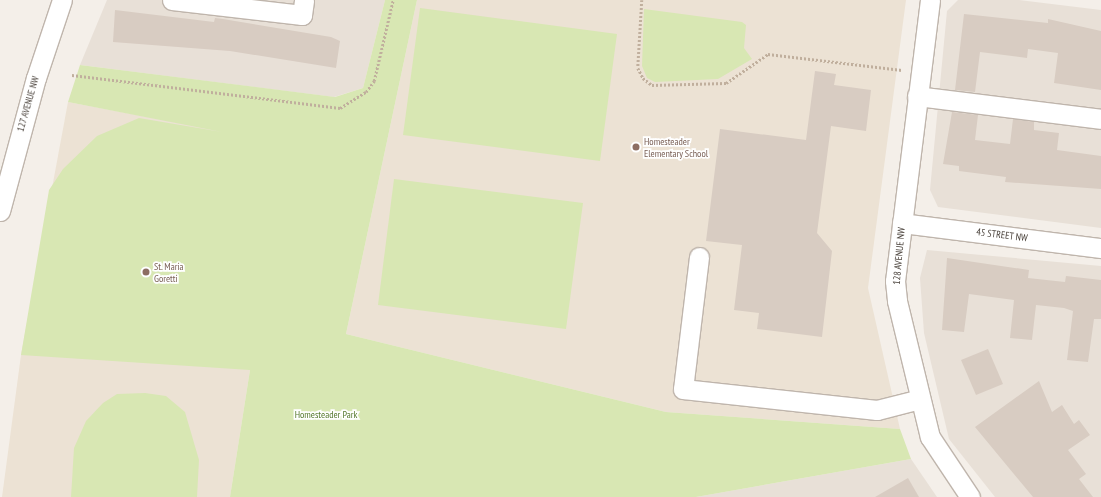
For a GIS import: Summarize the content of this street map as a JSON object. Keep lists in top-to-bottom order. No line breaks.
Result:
{"streets":{"street":["127 AVENUE NW","45 STREET NW","128 AVENUE NW"]},"crossings":[["45 STREET NW","128 AVENUE NW"]],"parks":["Homesteader Park"],"places":["Homesteader Elementary School","St. Maria Goretti"]}
